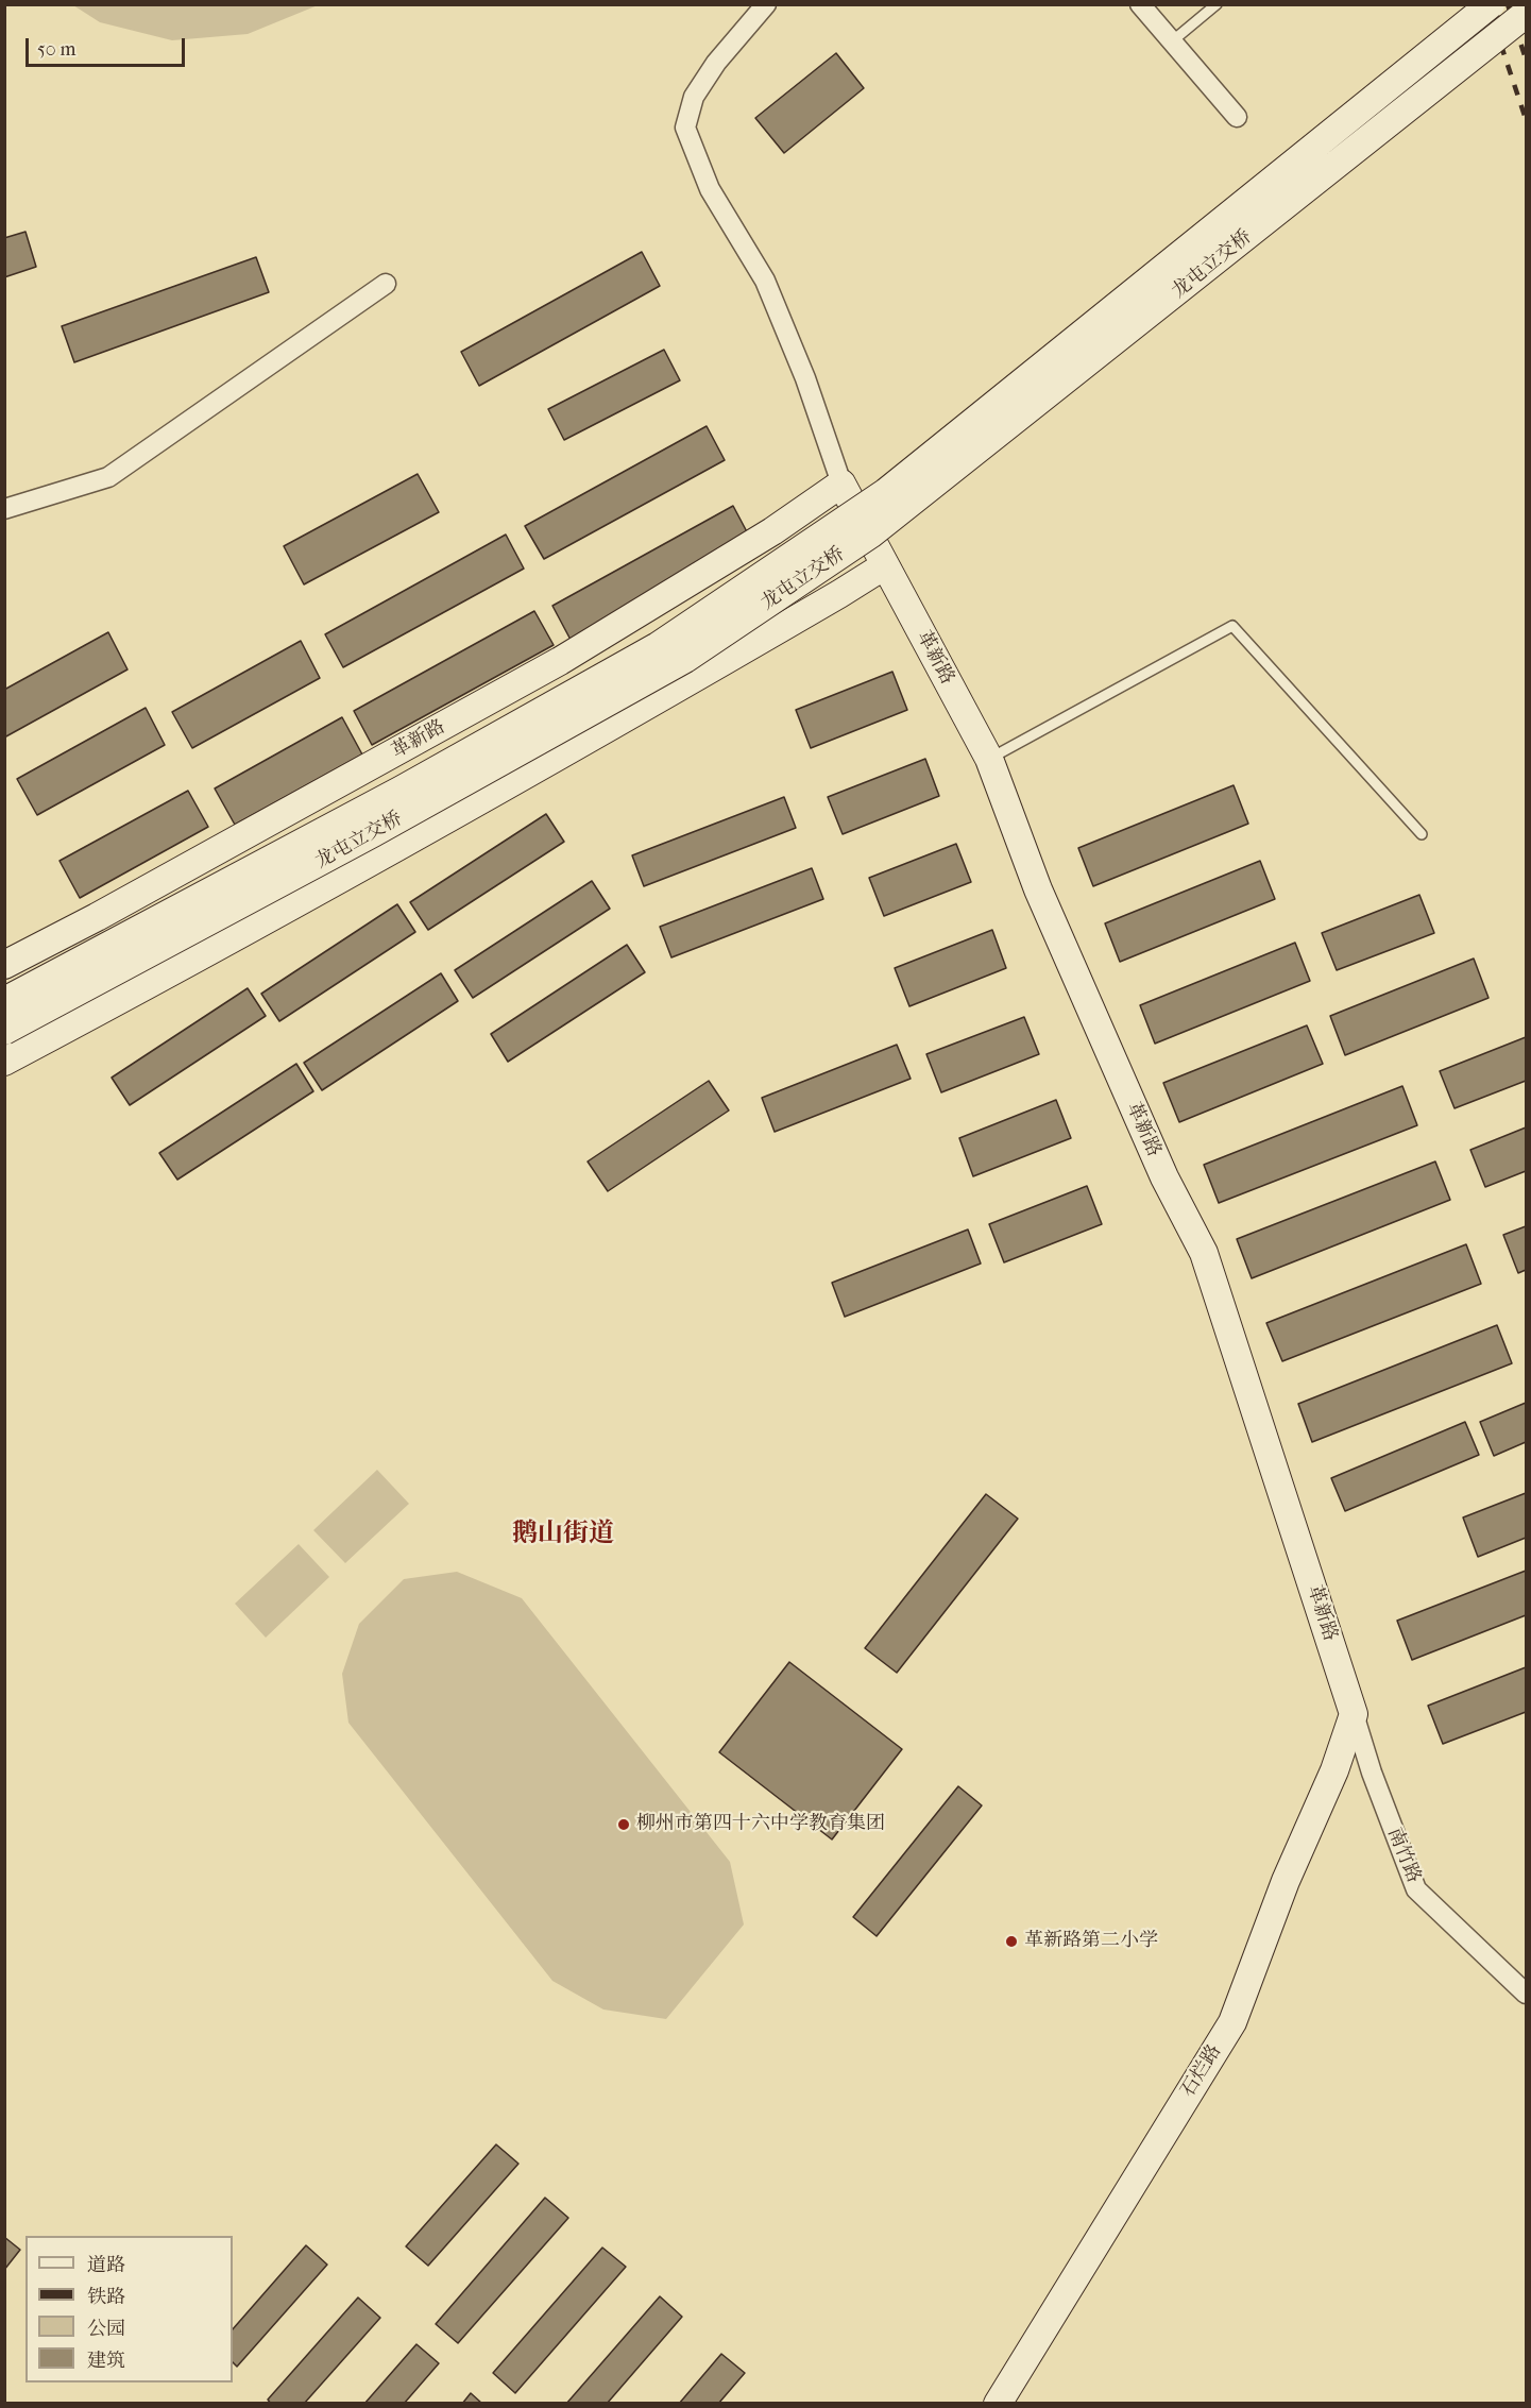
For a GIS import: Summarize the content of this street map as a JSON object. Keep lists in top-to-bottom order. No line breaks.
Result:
{"streets":{"street":["龙屯立交桥","革新路","南竹路","石烂路"]},"crossings":[["革新路","南竹路"],["革新路","石烂路"],["南竹路","石烂路"]],"districts":["鹅山街道"],"places":["柳州市第四十六中学教育集团","革新路第二小学"],"legend":["道路","铁路","公园","建筑"],"scale_bar":"50 m"}
